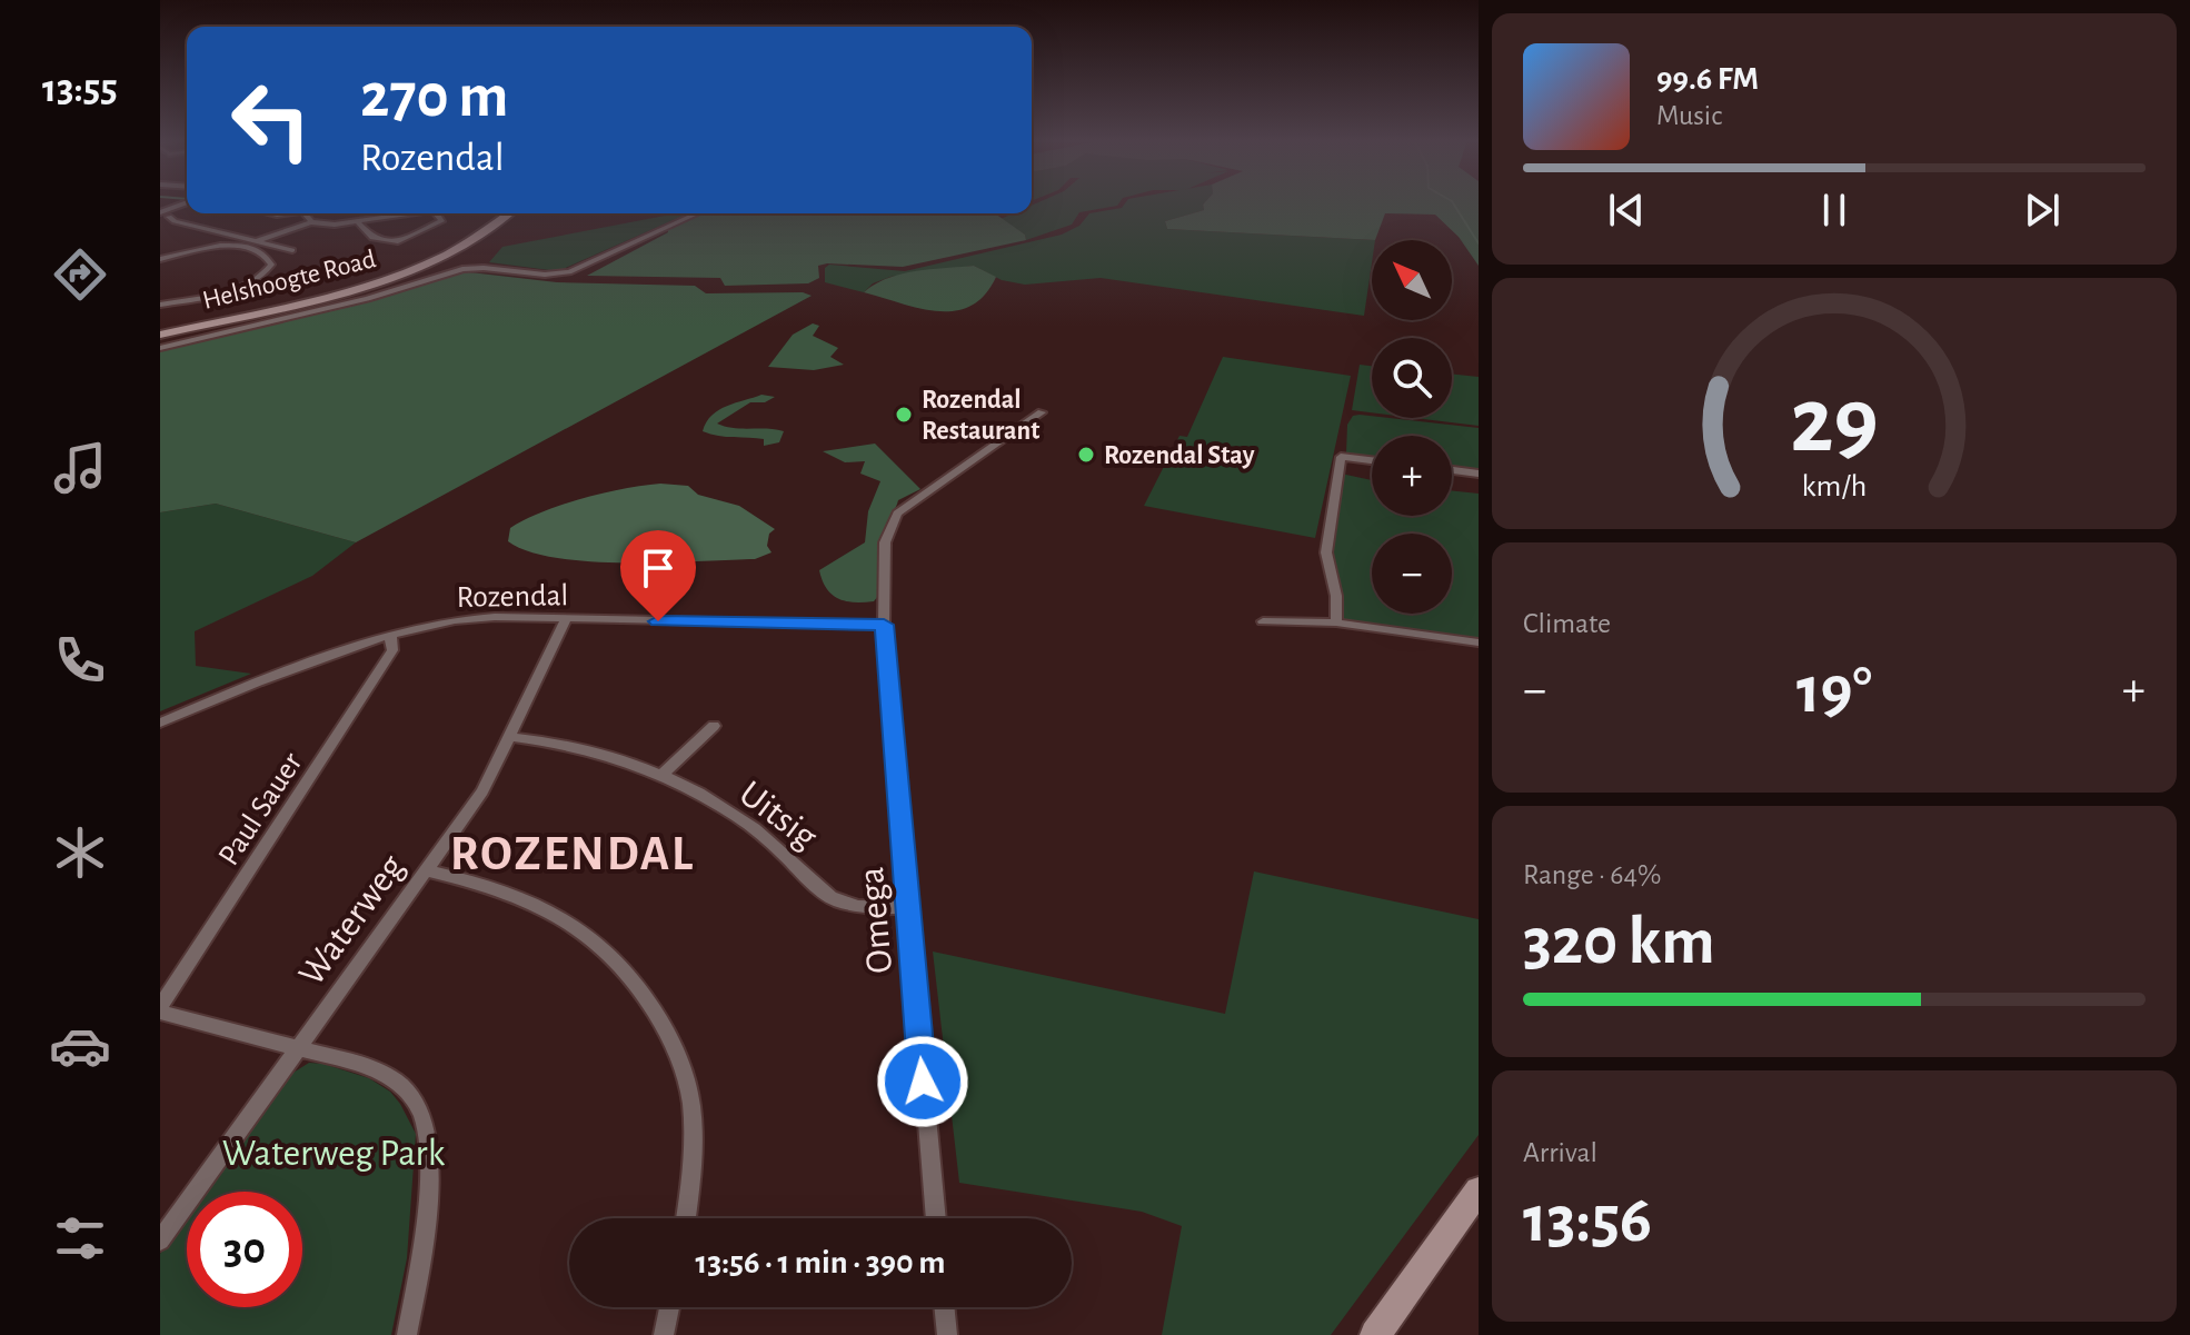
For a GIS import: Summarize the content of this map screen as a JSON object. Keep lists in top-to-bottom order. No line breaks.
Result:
{"streets":{"main road":["Helshoogte Road"],"street":["Rozendal","Paul Sauer","Uitsig","Waterweg","Omega"]},"crossings":[["Rozendal","Paul Sauer"],["Rozendal","Waterweg"],["Rozendal","Omega"],["Uitsig","Waterweg"],["Uitsig","Omega"]],"districts":["ROZENDAL"],"parks":["Waterweg Park"],"places":["Rozendal Restaurant","Rozendal Stay"],"north":"top left","page":{"tabs":"13:55","turn":["270 m","Rozendal"],"song":["99.6 FM","Music"],"map_buttons":["+","−"],"tile":["Climate",["Range · 64%","320 km"],["Arrival","13:56"]],"heat":["−","19°","+"],"limit":"30","trip":"13:56 · 1 min · 390 m","gauge":["29","km/h"]}}
